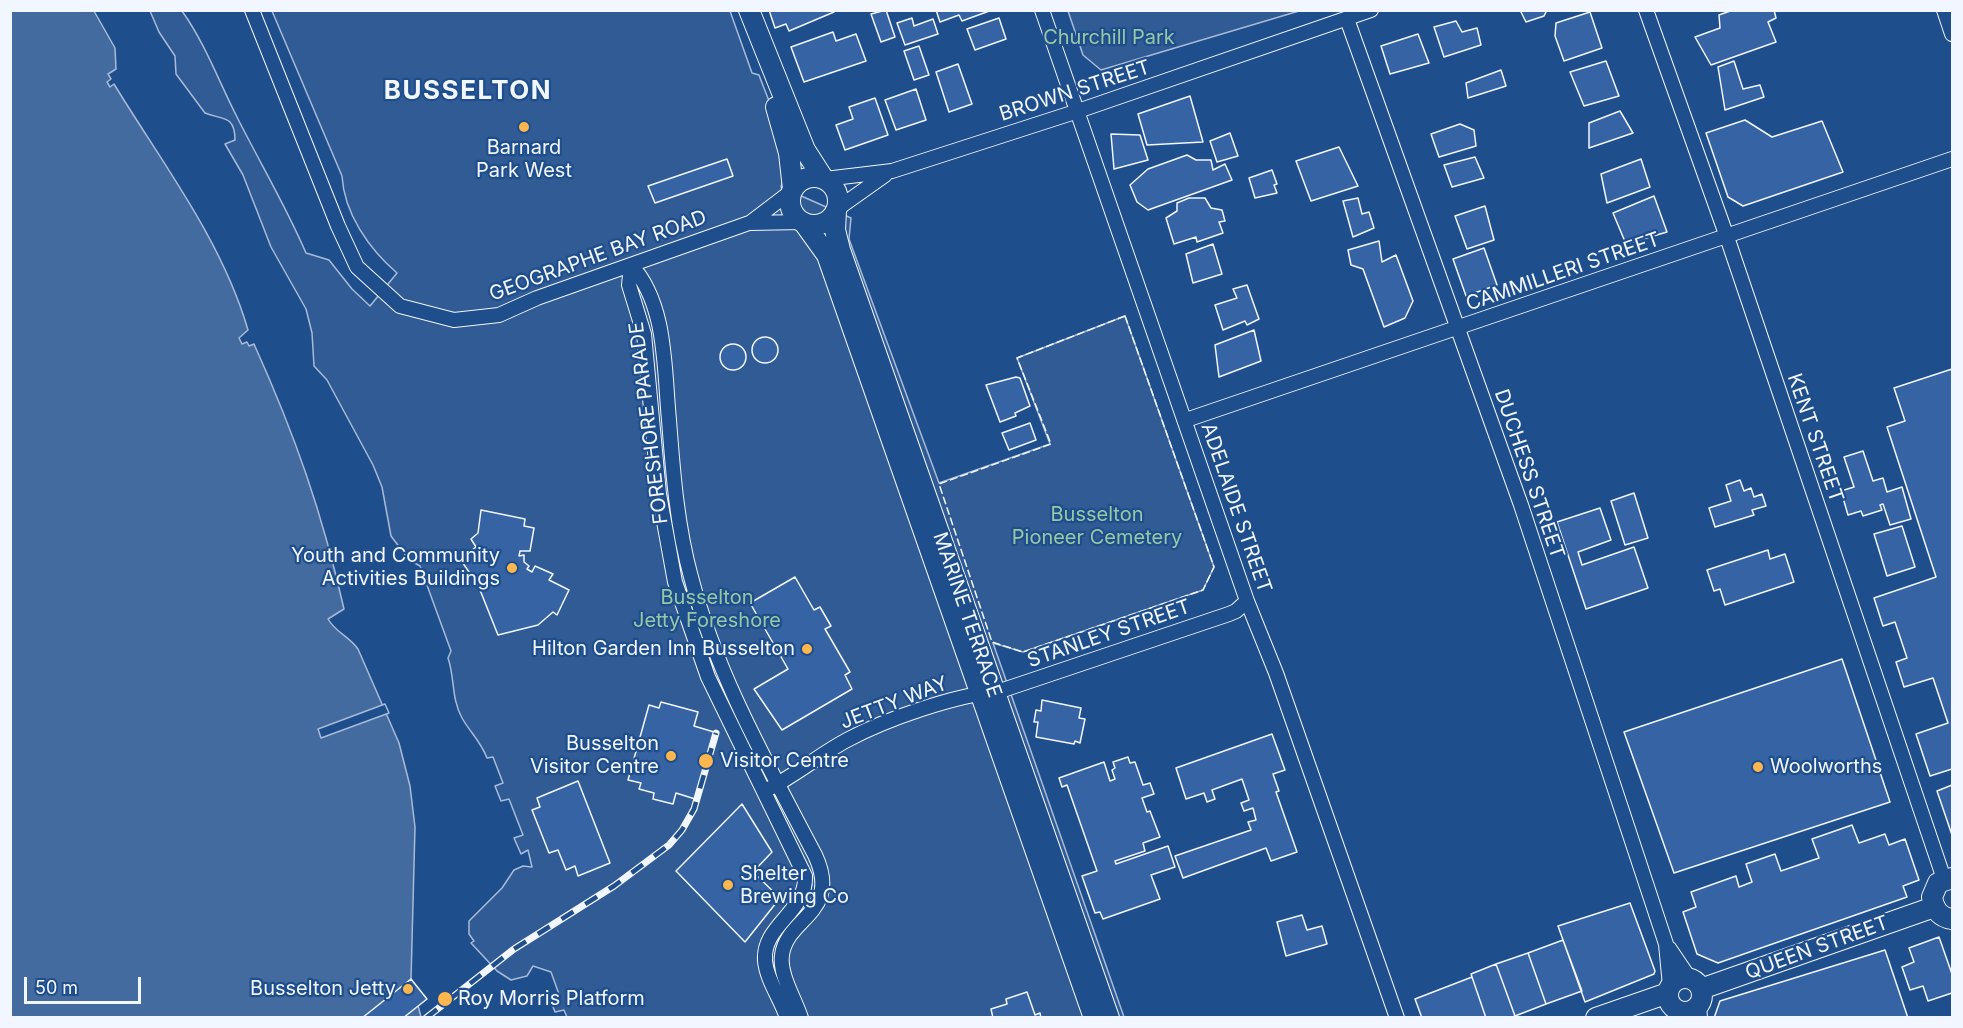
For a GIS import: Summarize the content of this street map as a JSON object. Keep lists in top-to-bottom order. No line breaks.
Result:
{"streets":{"street":["BROWN STREET","GEOGRAPHE BAY ROAD","CAMMILLERI STREET","FORESHORE PARADE","KENT STREET","DUCHESS STREET","ADELAIDE STREET","MARINE TERRACE","STANLEY STREET","JETTY WAY","QUEEN STREET"]},"crossings":[["BROWN STREET","GEOGRAPHE BAY ROAD"],["BROWN STREET","DUCHESS STREET"],["BROWN STREET","ADELAIDE STREET"],["BROWN STREET","MARINE TERRACE"],["GEOGRAPHE BAY ROAD","FORESHORE PARADE"],["GEOGRAPHE BAY ROAD","MARINE TERRACE"],["CAMMILLERI STREET","KENT STREET"],["CAMMILLERI STREET","DUCHESS STREET"],["CAMMILLERI STREET","ADELAIDE STREET"],["FORESHORE PARADE","JETTY WAY"],["DUCHESS STREET","QUEEN STREET"],["ADELAIDE STREET","STANLEY STREET"],["MARINE TERRACE","STANLEY STREET"],["MARINE TERRACE","JETTY WAY"],["STANLEY STREET","JETTY WAY"]],"districts":["BUSSELTON"],"parks":["Churchill Park","Busselton Pioneer Cemetery","Busselton Jetty Foreshore"],"places":["Barnard Park West","Youth and Community Activities Buildings","Hilton Garden Inn Busselton","Busselton Visitor Centre","Visitor Centre","Woolworths","Shelter Brewing Co","Busselton Jetty","Roy Morris Platform"],"scale_bar":"50 m"}
